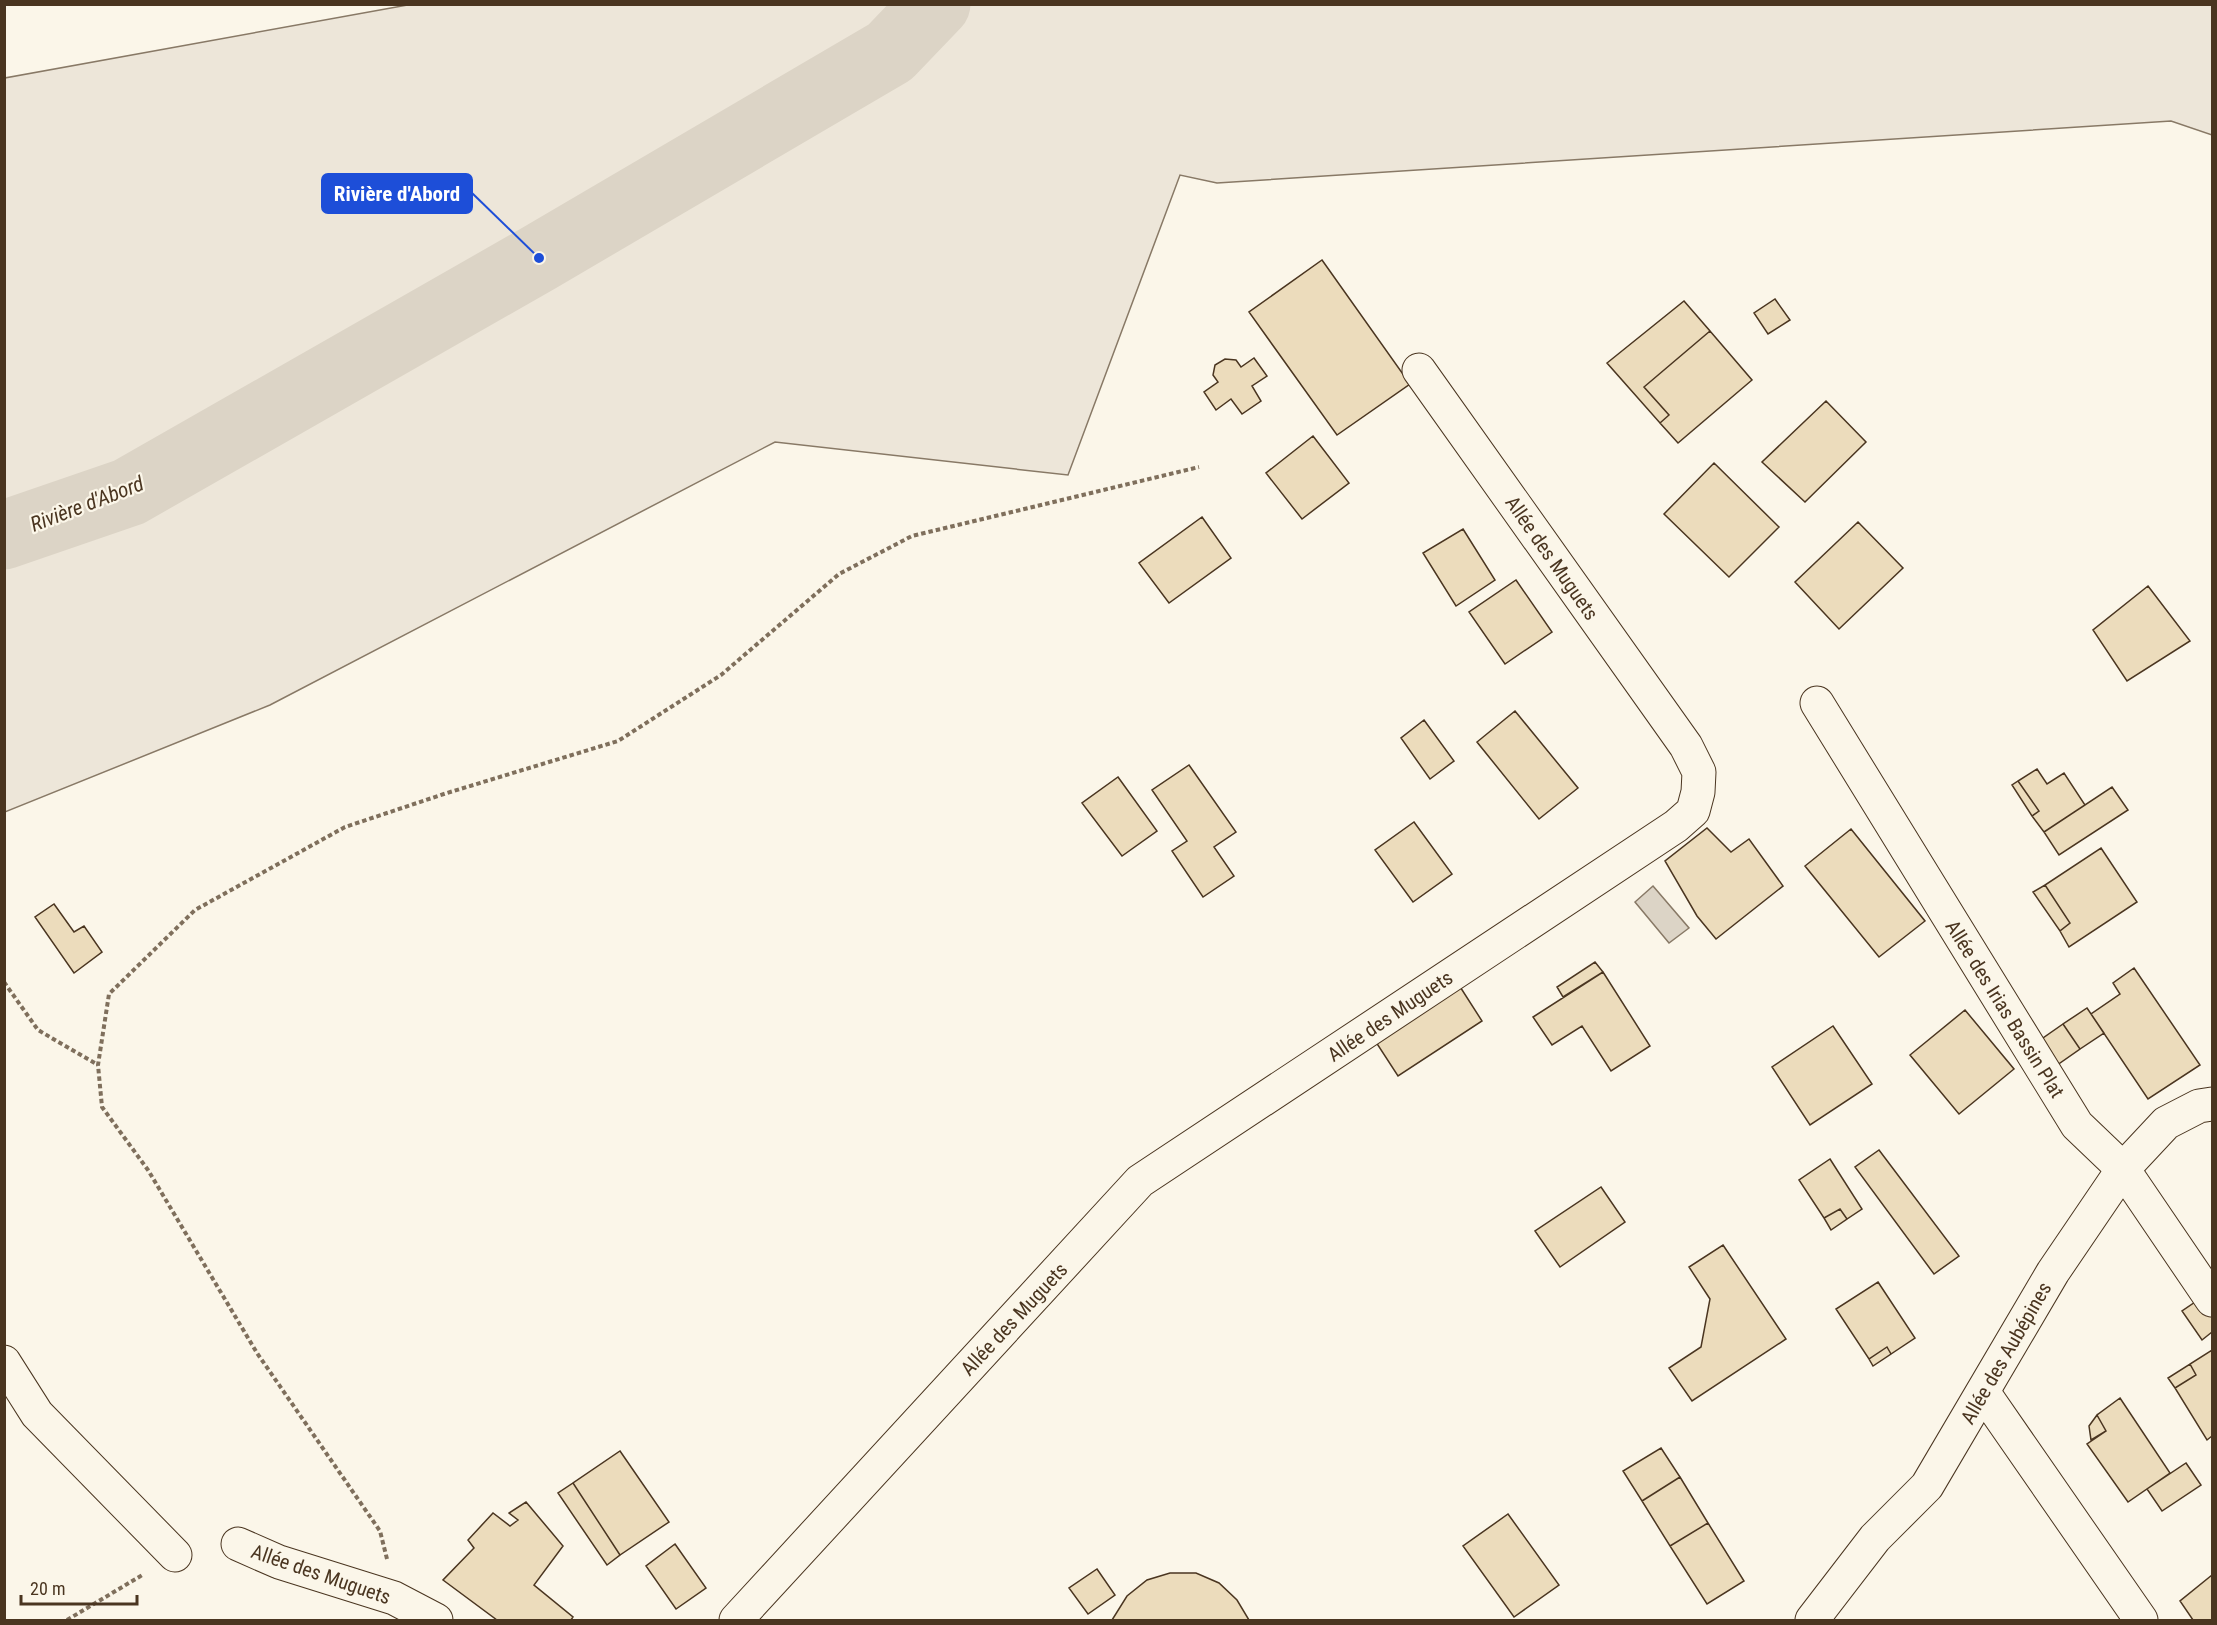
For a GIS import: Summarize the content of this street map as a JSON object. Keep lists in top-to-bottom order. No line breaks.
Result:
{"streets":{"street":["Allée des Muguets","Allée des Irias Bassin Plat","Allée des Aubépines"]},"crossings":[["Allée des Irias Bassin Plat","Allée des Aubépines"]],"water":["Rivière d'Abord"],"places":["Rivière d'Abord"],"scale_bar":"20 m"}
